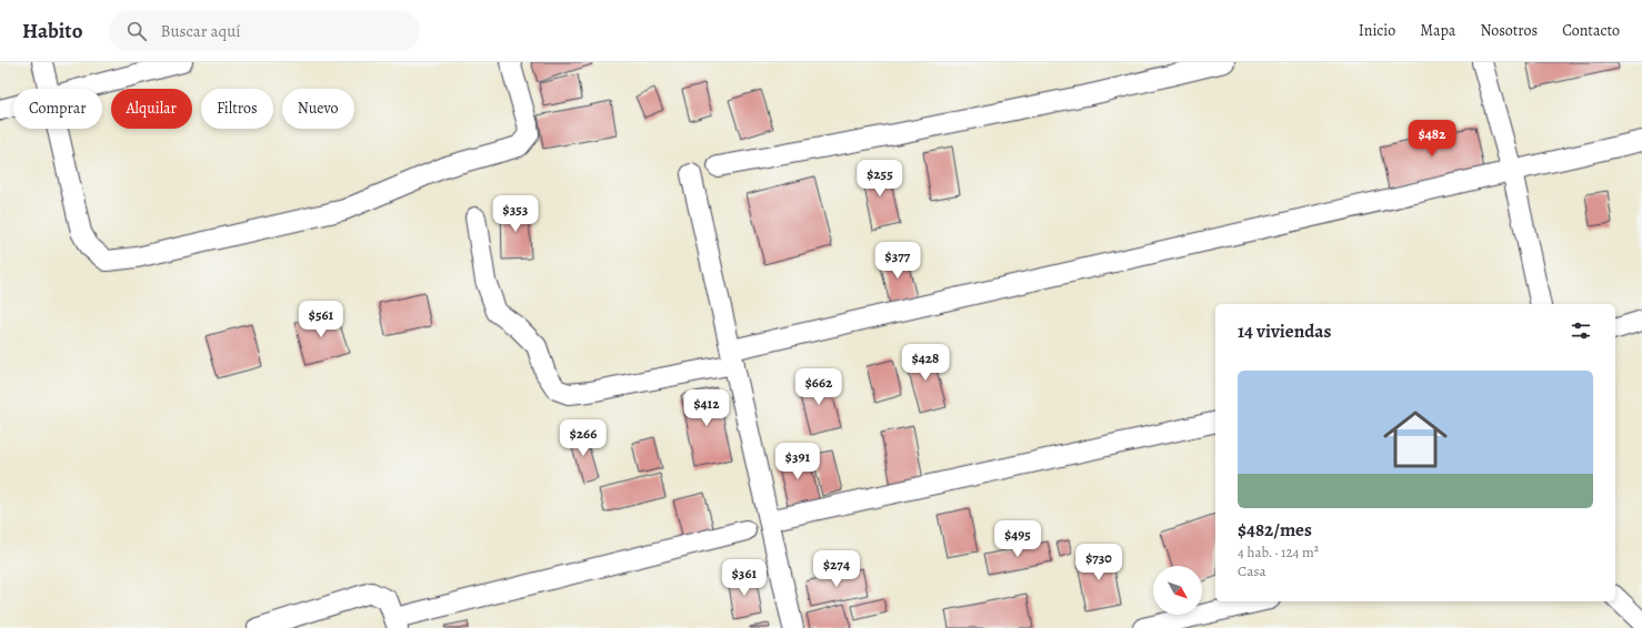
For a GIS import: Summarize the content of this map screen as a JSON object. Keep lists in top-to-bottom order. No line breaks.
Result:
{"north":"bottom right","page":{"header":"Habito","search":"Buscar aquí","nav":["Inicio","Mapa","Nosotros","Contacto"],"chip":["Comprar","Alquilar","Filtros","Nuevo"],"price":["$482","$255","$353","$377","$561","$428","$662","$412","$266","$391","$495","$730","$274","$361"],"heading":"14 viviendas","list":[{"name":"$482/mes","note":"4 hab. · 124 m² · Casa"}]}}
